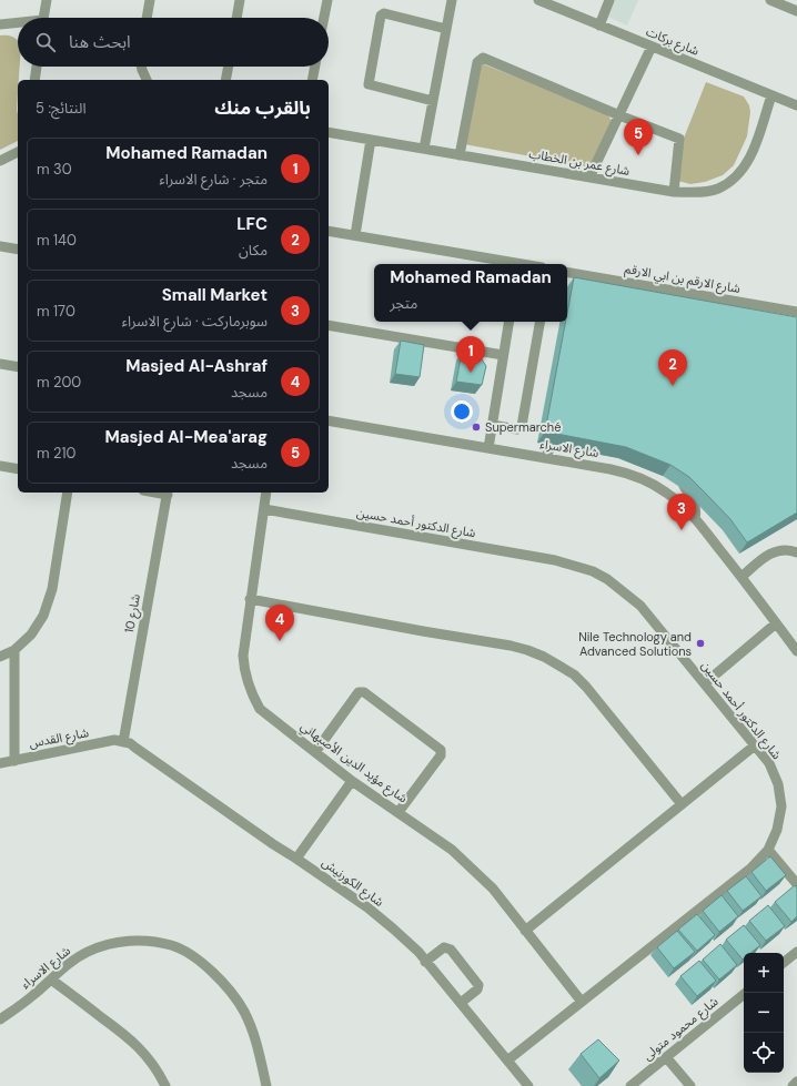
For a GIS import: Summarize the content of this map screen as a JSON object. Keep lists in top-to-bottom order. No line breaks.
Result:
{"streets":{"street":["شارع بركات","شارع عمر بن الخطاب","شارع الارقم بن ابي الارقم","شارع الاسراء","شارع الدكتور أحمد حسين","شارع 10","شارع القدس","شارع مؤيد الدين الأصبهاني","شارع الكورنيش","شارع محمود متولى"]},"crossings":[["شارع بركات","شارع عمر بن الخطاب"],["شارع الدكتور أحمد حسين","شارع مؤيد الدين الأصبهاني"],["شارع الدكتور أحمد حسين","شارع الكورنيش"],["شارع 10","شارع القدس"],["شارع 10","شارع الكورنيش"],["شارع القدس","شارع الكورنيش"]],"places":["Supermarché","Nile Technology and Advanced Solutions"],"page":{"search":"ابحث هنا","heading":["بالقرب منك","النتائج: 5"],"pins":["5","1","2","3","4"],"list":[{"mark":"1","name":"Mohamed Ramadan","note":"متجر · شارع الاسراء","value":"30 m"},{"mark":"2","name":"LFC","note":"مكان","value":"140 m"},{"mark":"3","name":"Small Market","note":"سوبرماركت · شارع الاسراء","value":"170 m"},{"mark":"4","name":"Masjed Al-Ashraf","note":"مسجد","value":"200 m"},{"mark":"5","name":"Masjed Al-Mea'arag","note":"مسجد","value":"210 m"}],"popup":["Mohamed Ramadan","متجر"],"map_buttons":["+","−"]}}
